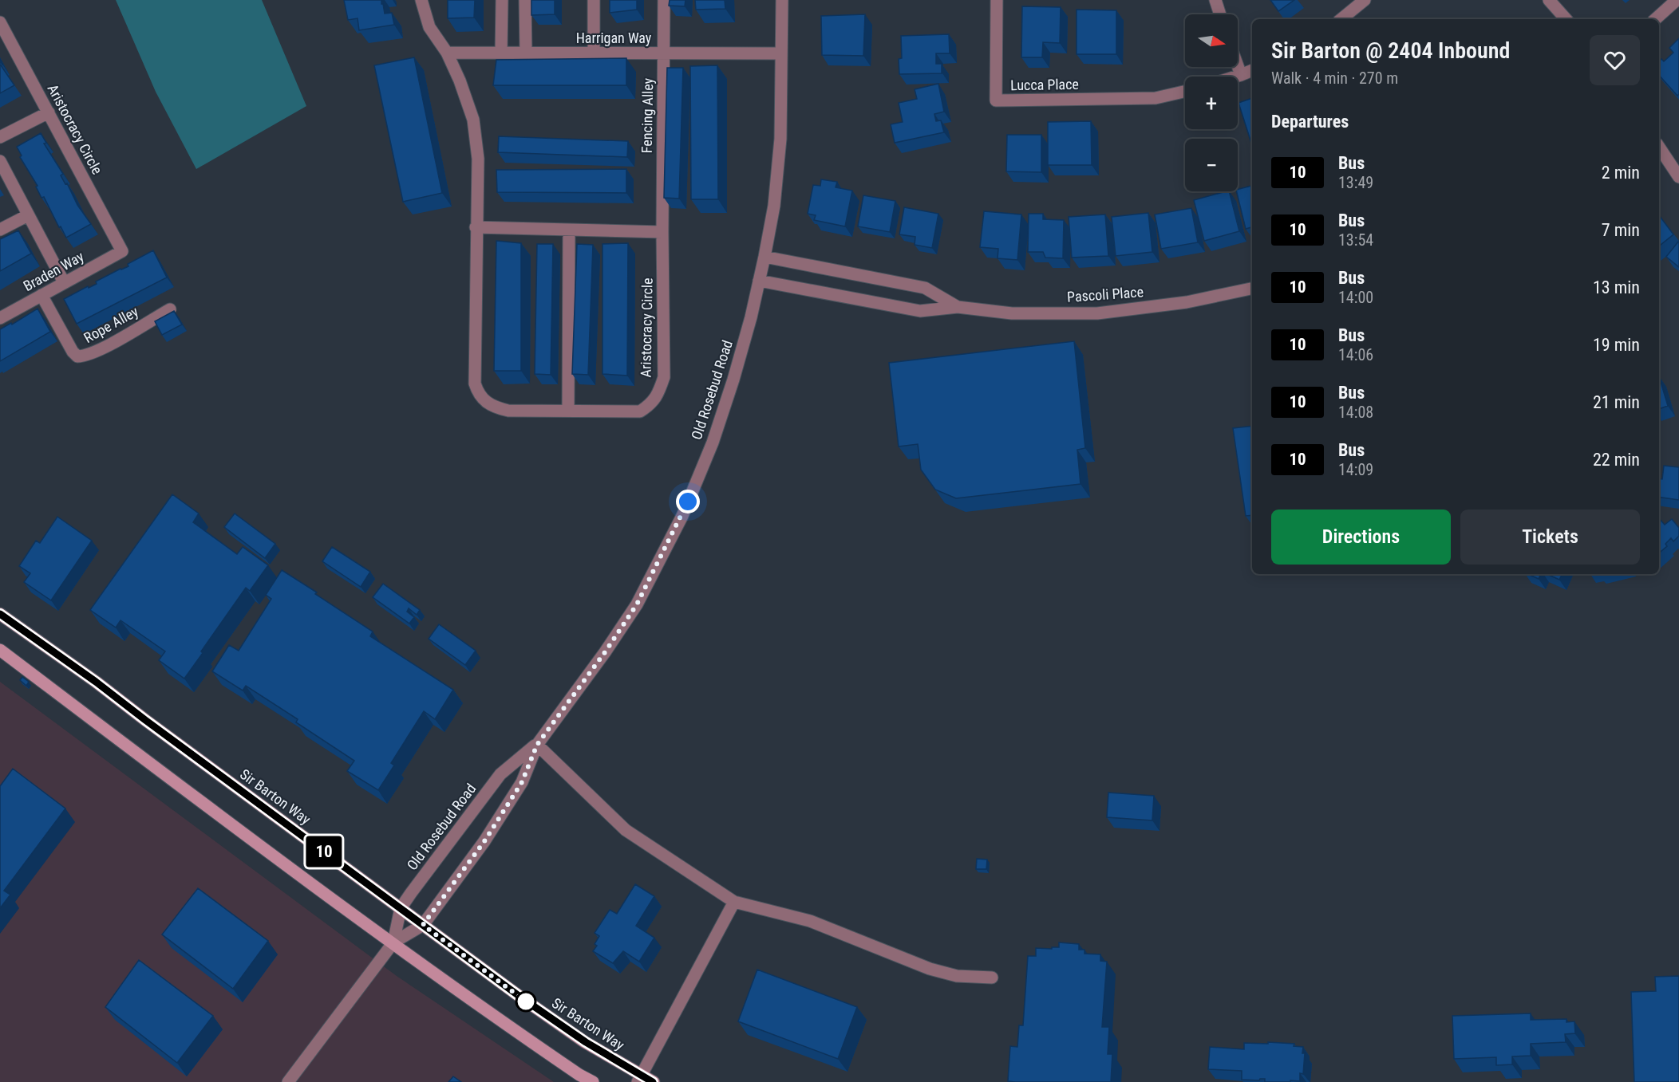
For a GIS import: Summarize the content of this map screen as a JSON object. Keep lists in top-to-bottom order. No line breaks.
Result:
{"streets":{"main road":["Sir Barton Way"],"street":["Harrigan Way","Lucca Place","Fencing Alley","Aristocracy Circle","Braden Way","Pascoli Place","Rope Alley","Old Rosebud Road"]},"crossings":[["Harrigan Way","Fencing Alley"],["Harrigan Way","Aristocracy Circle"],["Harrigan Way","Old Rosebud Road"],["Fencing Alley","Aristocracy Circle"],["Aristocracy Circle","Braden Way"],["Braden Way","Rope Alley"],["Pascoli Place","Old Rosebud Road"],["Old Rosebud Road","Sir Barton Way"]],"lines":["bus line 10"],"north":"right","page":{"on_map":"10","map_buttons":["+","−"],"heading":[["Sir Barton @ 2404 Inbound","Walk · 4 min · 270 m"],"Departures"],"list":[{"mark":"10","name":"Bus","note":"13:49","value":"2 min"},{"mark":"10","name":"Bus","note":"13:54","value":"7 min"},{"mark":"10","name":"Bus","note":"14:00","value":"13 min"},{"mark":"10","name":"Bus","note":"14:06","value":"19 min"},{"mark":"10","name":"Bus","note":"14:08","value":"21 min"},{"mark":"10","name":"Bus","note":"14:09","value":"22 min"}],"buttons":["Directions","Tickets"]}}
